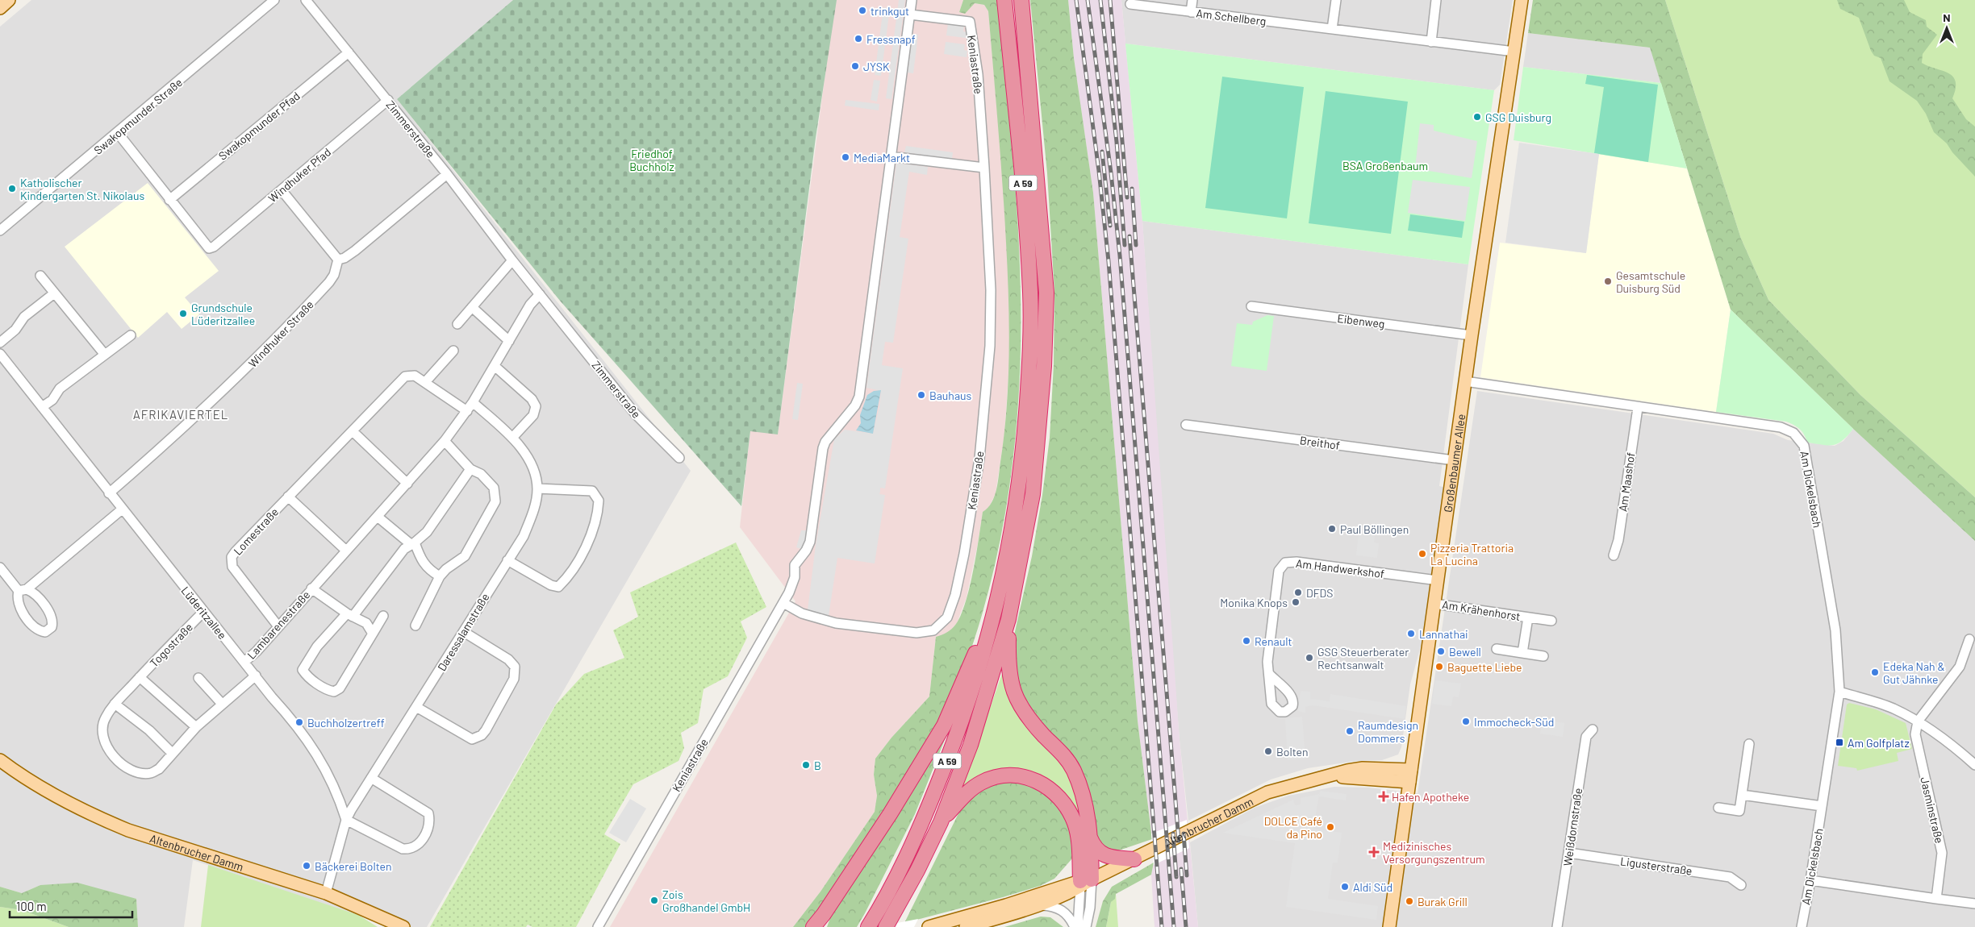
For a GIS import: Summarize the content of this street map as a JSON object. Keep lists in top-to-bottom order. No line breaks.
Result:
{"streets":{"highway":["A 59"],"main road":["Großenbaumer Allee","Altenbrucher Damm"],"street":["Am Schellberg","Keniastraße","Swakopmunder Straße","Swakopmunder Pfad","Zimmerstraße","Windhuker Pfad","Eibenweg","Windhuker Straße","Breithof","Am Maashof","Am Dickelsbach","Lomestraße","Am Handwerkshof","Am Krähenhorst","Lüderitzallee","Lambarenestraße","Daressalamstraße","Togostraße","Jasminstraße","Weißdornstraße","Ligusterstraße"]},"crossings":[["Am Schellberg","Großenbaumer Allee"],["Swakopmunder Pfad","Zimmerstraße"],["Swakopmunder Pfad","Windhuker Pfad"],["Zimmerstraße","Windhuker Pfad"],["Zimmerstraße","Lambarenestraße"],["Eibenweg","Großenbaumer Allee"],["Windhuker Straße","Lüderitzallee"],["Breithof","Großenbaumer Allee"],["Großenbaumer Allee","Am Dickelsbach"],["Großenbaumer Allee","Am Handwerkshof"],["Großenbaumer Allee","Am Krähenhorst"],["Großenbaumer Allee","Altenbrucher Damm"],["Am Maashof","Am Dickelsbach"],["Lomestraße","Lambarenestraße"],["Lüderitzallee","Lambarenestraße"],["Lüderitzallee","Daressalamstraße"],["Lüderitzallee","Togostraße"],["Lambarenestraße","Daressalamstraße"],["Weißdornstraße","Ligusterstraße"]],"districts":["AFRIKAVIERTEL"],"parks":["Friedhof Buchholz","BSA Großenbaum"],"places":{"other":["trinkgut","Fressnapf","JYSK","GSG Duisburg","MediaMarkt","Katholischer Kindergarten St. Nikolaus","Gesamtschule Duisburg Süd","Grundschule Lüderitzallee","Bauhaus","Paul Böllingen","Pizzeria Trattoria La Lucina","DFDS","Monika Knops","Lannathai","Renault","Bewell","GSG Steuerberater Rechtsanwalt","Baguette Liebe","Edeka Nah & Gut Jähnke","Immocheck-Süd","Buchholzertreff","Raumdesign Dommers","Bolten","B","DOLCE Café da Pino","Bäckerei Bolten","Aldi Süd","Zois Großhandel GmbH","Burak Grill"],"transit":["Am Golfplatz"],"health":["Hafen Apotheke","Medizinisches Versorgungszentrum"]},"scale_bar":"100 m","north":"top"}
